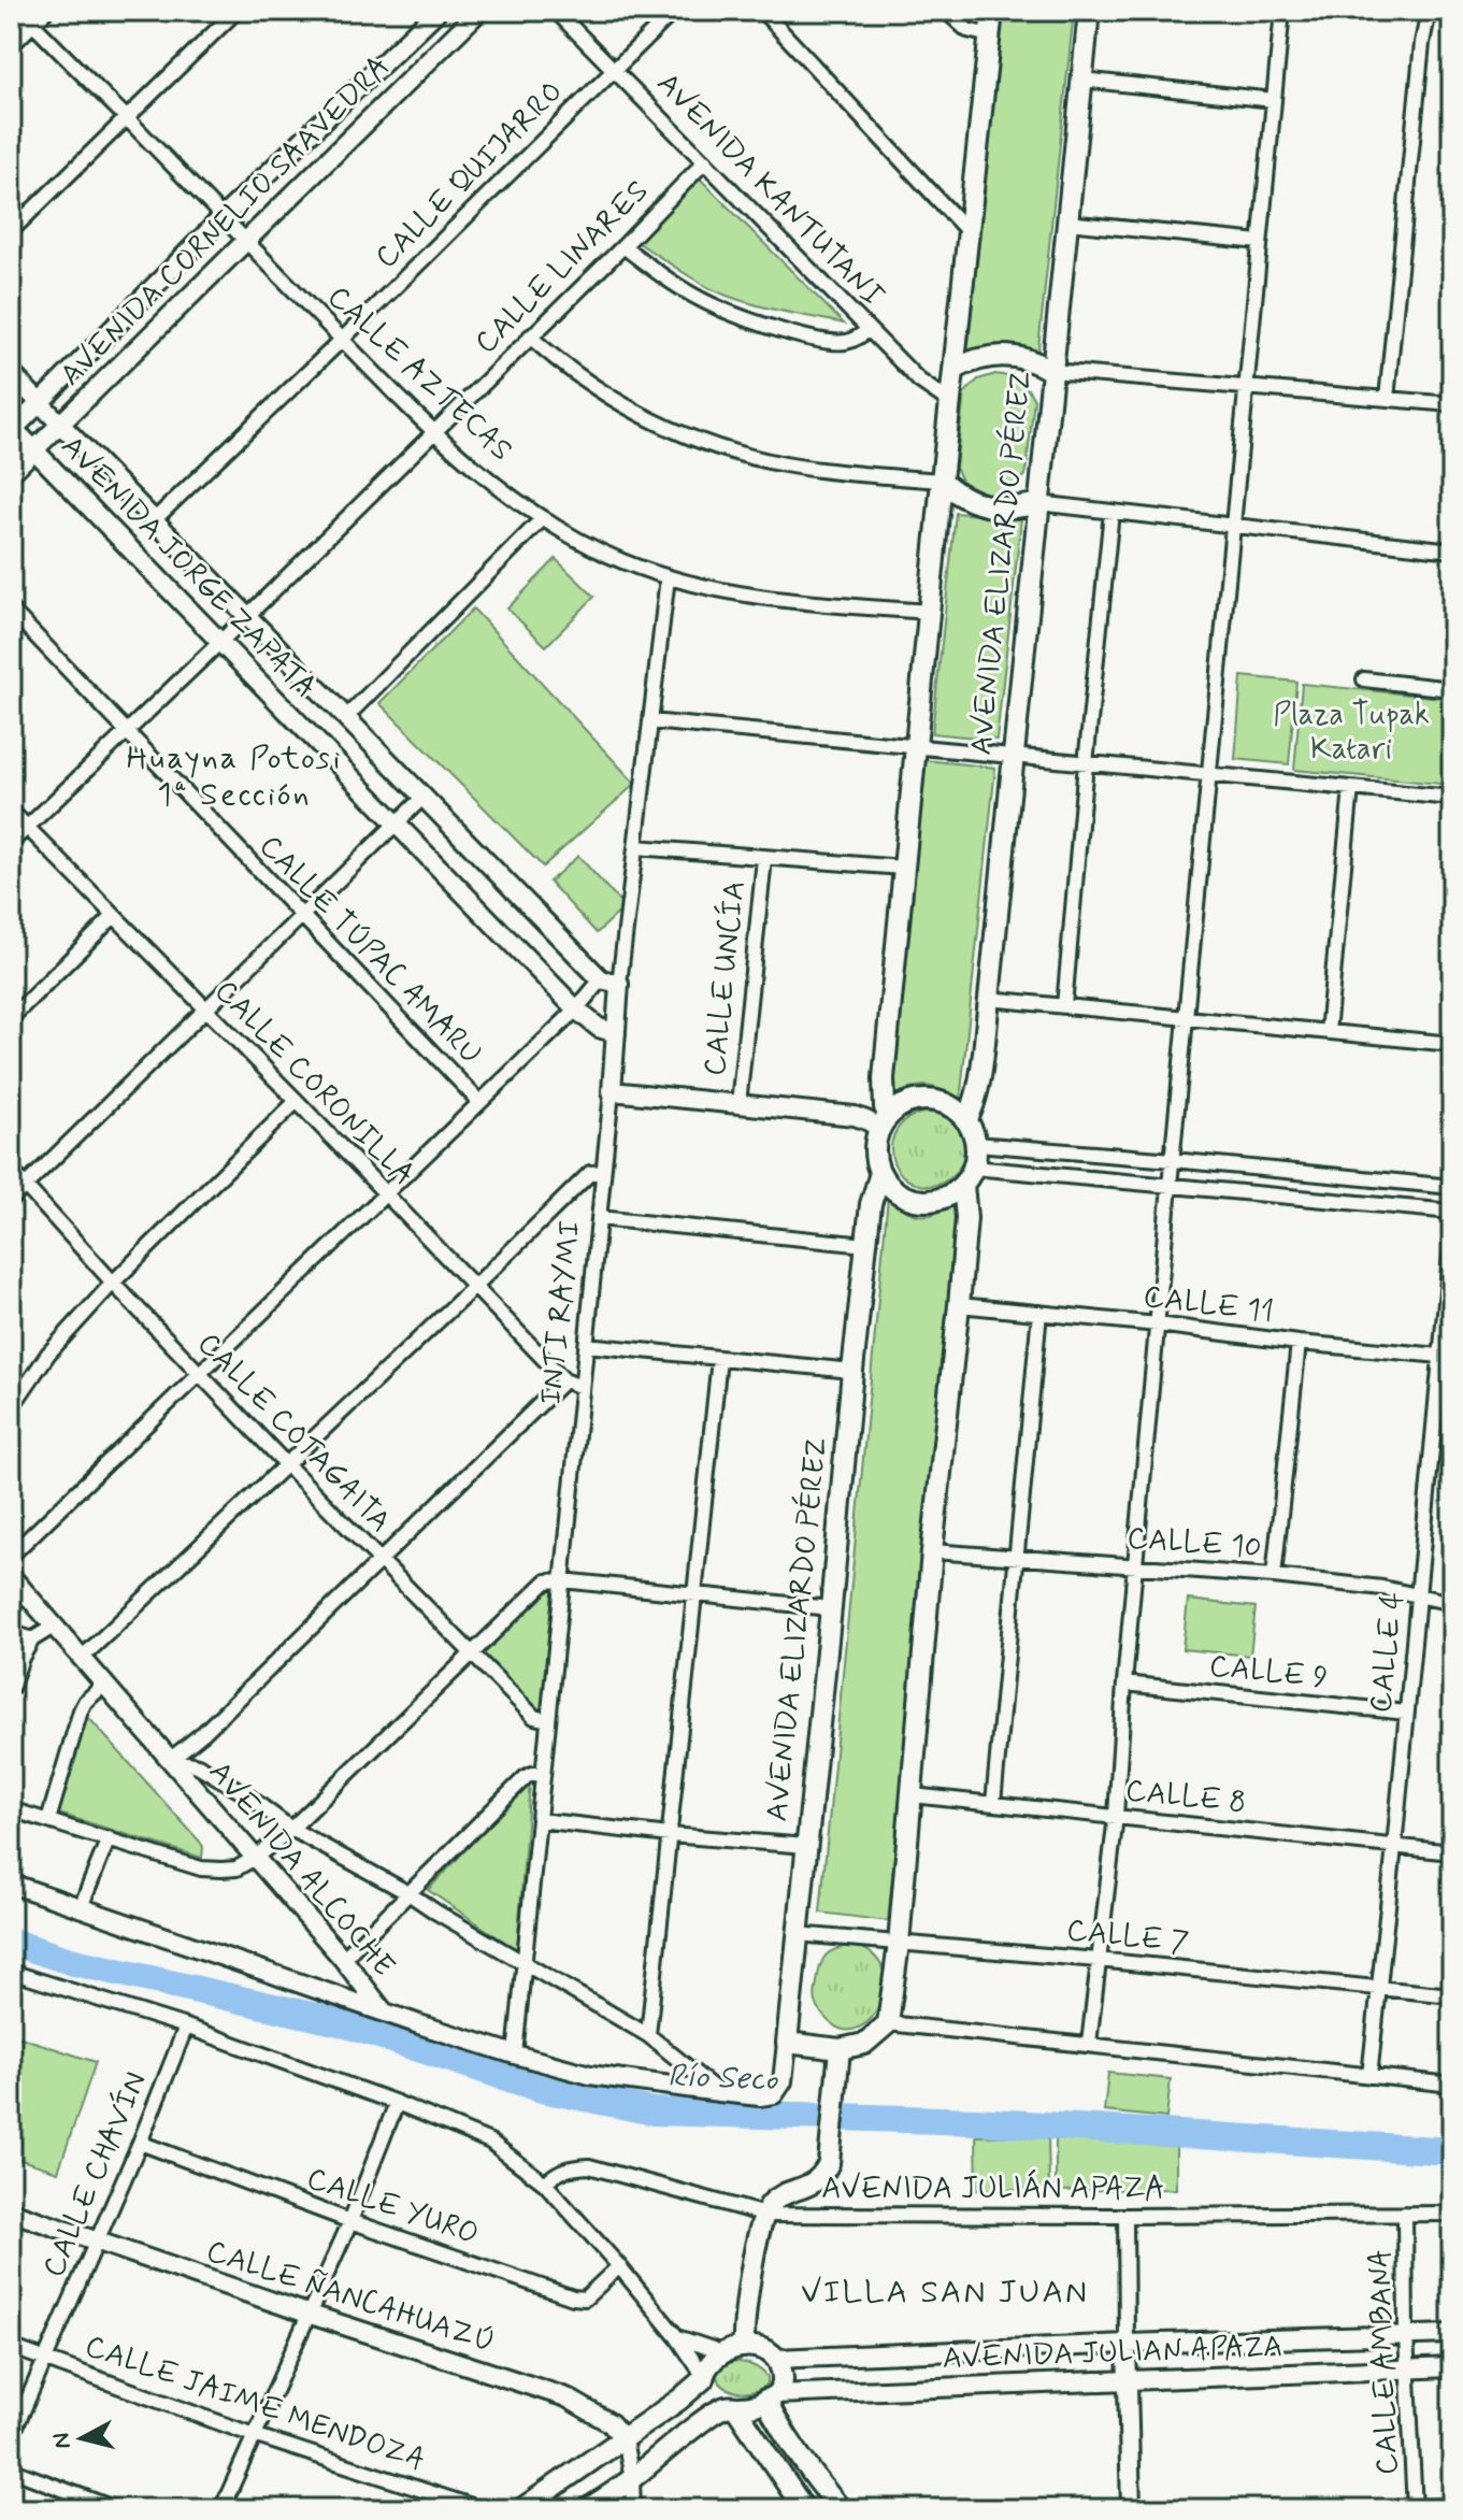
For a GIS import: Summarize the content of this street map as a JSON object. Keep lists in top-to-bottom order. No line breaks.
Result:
{"streets":{"main road":["AVENIDA ELIZARDO PÉREZ"],"street":["CALLE QUIJARRO","AVENIDA KANTUTANI","AVENIDA CORNELIO SAAVEDRA","CALLE LINARES","CALLE AZTECAS","AVENIDA JORGE ZAPATA","CALLE TÚPAC AMARU","CALLE UNCÍA","CALLE CORONILLA","CALLE 11","INTI RAYMI","CALLE COTAGAITA","CALLE 10","CALLE 4","CALLE 9","CALLE 8","AVENIDA ALCOCHE","CALLE 7","CALLE CHAVÍN","AVENIDA JULIÁN APAZA","CALLE YURO","CALLE ÑANCAHUAZÚ","AVENIDA JULIAN APAZA","CALLE AMBANA","CALLE JAIME MENDOZA"]},"crossings":[["CALLE QUIJARRO","AVENIDA KANTUTANI"],["CALLE QUIJARRO","CALLE AZTECAS"],["CALLE QUIJARRO","AVENIDA JORGE ZAPATA"],["AVENIDA KANTUTANI","CALLE LINARES"],["AVENIDA CORNELIO SAAVEDRA","CALLE AZTECAS"],["AVENIDA CORNELIO SAAVEDRA","AVENIDA JORGE ZAPATA"],["CALLE LINARES","CALLE AZTECAS"],["CALLE LINARES","AVENIDA JORGE ZAPATA"],["CALLE LINARES","CALLE TÚPAC AMARU"],["CALLE LINARES","CALLE CORONILLA"],["CALLE AZTECAS","INTI RAYMI"],["AVENIDA ELIZARDO PÉREZ","AVENIDA ALCOCHE"],["AVENIDA ELIZARDO PÉREZ","CALLE 7"],["AVENIDA JORGE ZAPATA","INTI RAYMI"],["CALLE CORONILLA","INTI RAYMI"],["CALLE 11","CALLE 4"],["INTI RAYMI","CALLE COTAGAITA"],["INTI RAYMI","AVENIDA ALCOCHE"],["CALLE 10","CALLE 4"],["CALLE 4","CALLE 9"],["CALLE 4","CALLE 8"],["CALLE 4","CALLE 7"],["CALLE CHAVÍN","CALLE YURO"],["CALLE CHAVÍN","CALLE ÑANCAHUAZÚ"],["CALLE CHAVÍN","CALLE JAIME MENDOZA"],["AVENIDA JULIÁN APAZA","CALLE AMBANA"],["AVENIDA JULIAN APAZA","CALLE AMBANA"]],"districts":["Huayna Potosi 1ª Sección","VILLA SAN JUAN"],"water":["Río Seco"],"parks":["Plaza Tupak Katari"],"north":"left"}
